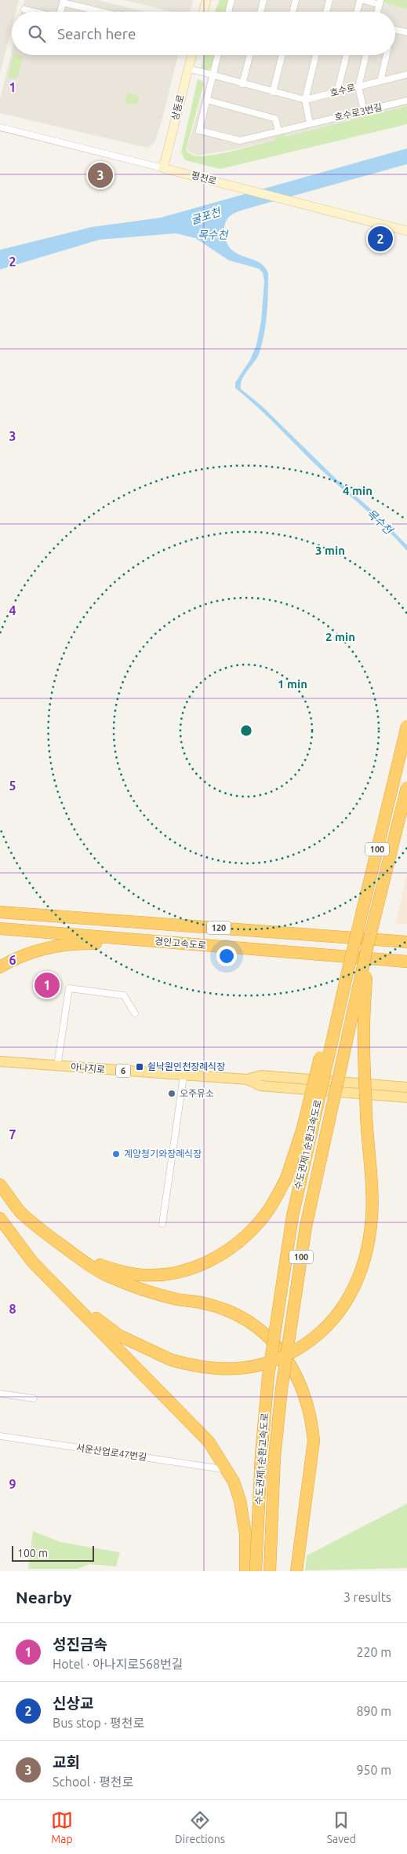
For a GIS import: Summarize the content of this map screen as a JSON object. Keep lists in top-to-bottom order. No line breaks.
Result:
{"streets":{"highway":["100","120","경인고속도로","수도권제1순환고속도로"],"main road":["상동로","평천로","아나지로","6"],"street":["호수로","호수로3번길","서운산업로47번길"]},"crossings":[["호수로","상동로"],["상동로","평천로"]],"water":["굴포천","목수천"],"places":{"transit":["쉴낙원인천장례식장"],"other":["오주유소","계양청기와장례식장"]},"scale_bar":"100 m","page":{"search":"Search here","pins":["3","2","1"],"scale":"100 m","heading":["Nearby","3 results"],"list":[{"mark":"1","name":"성진금속","note":"Hotel · 아나지로568번길","value":"220 m"},{"mark":"2","name":"신상교","note":"Bus stop · 평천로","value":"890 m"},{"mark":"3","name":"교회","note":"School · 평천로","value":"950 m"}],"nav":["Map","Directions","Saved"]},"grid":{"rows":["1","2","3","4","5","6","7","8","9"]},"rings":["4 min","3 min","2 min","1 min"]}
